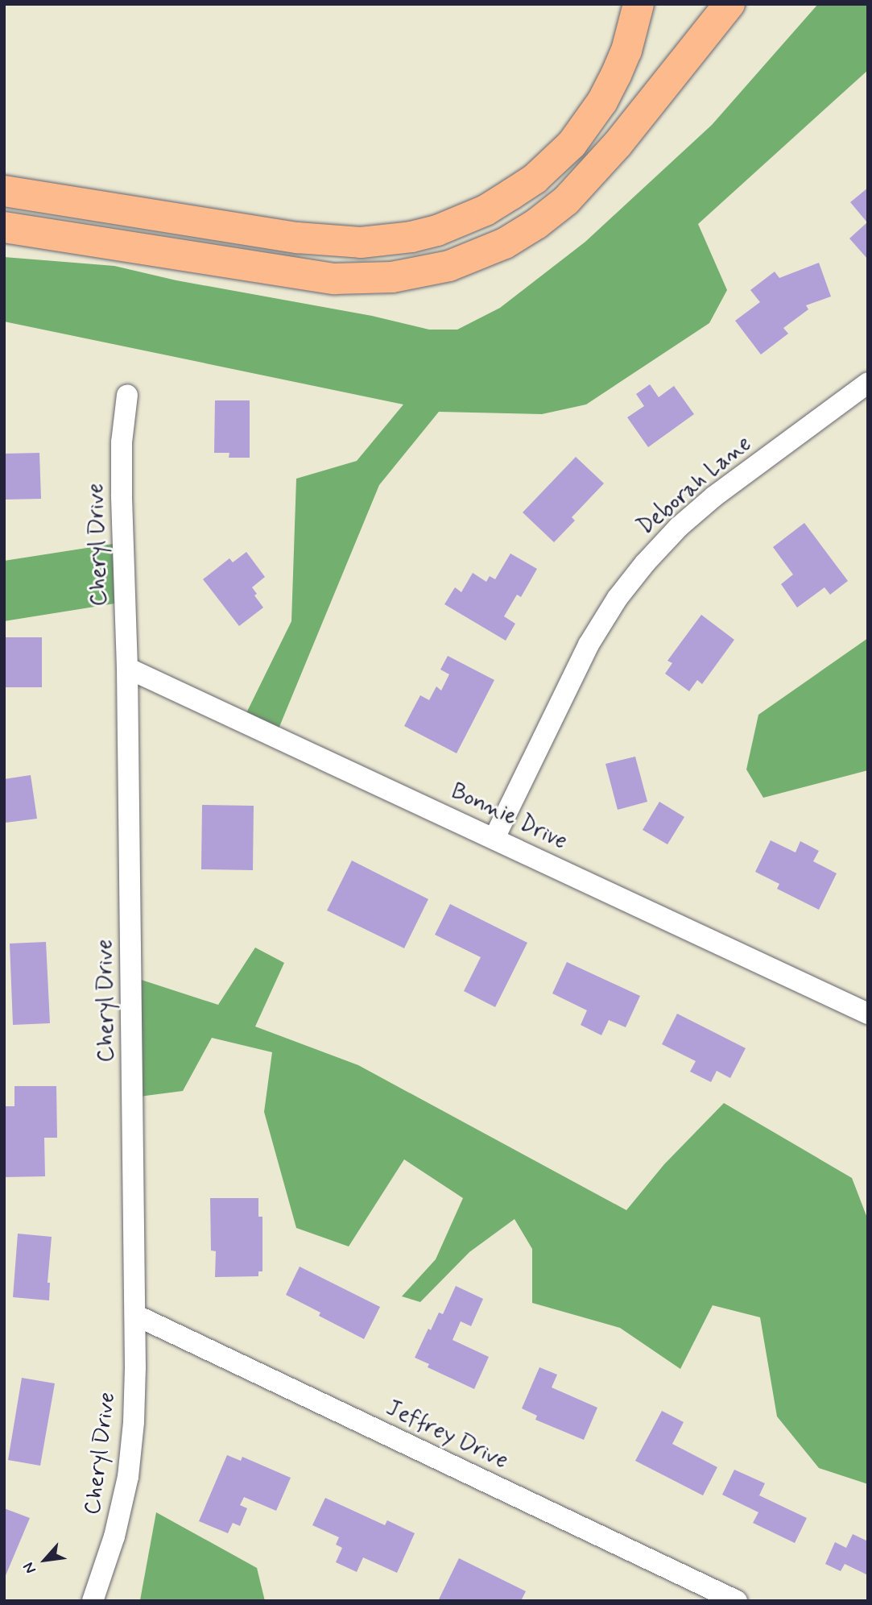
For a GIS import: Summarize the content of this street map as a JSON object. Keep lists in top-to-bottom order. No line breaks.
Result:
{"streets":{"street":["Deborah Lane","Cheryl Drive","Bonnie Drive","Jeffrey Drive"]},"crossings":[["Deborah Lane","Bonnie Drive"],["Cheryl Drive","Bonnie Drive"],["Cheryl Drive","Jeffrey Drive"]],"north":"bottom left"}
